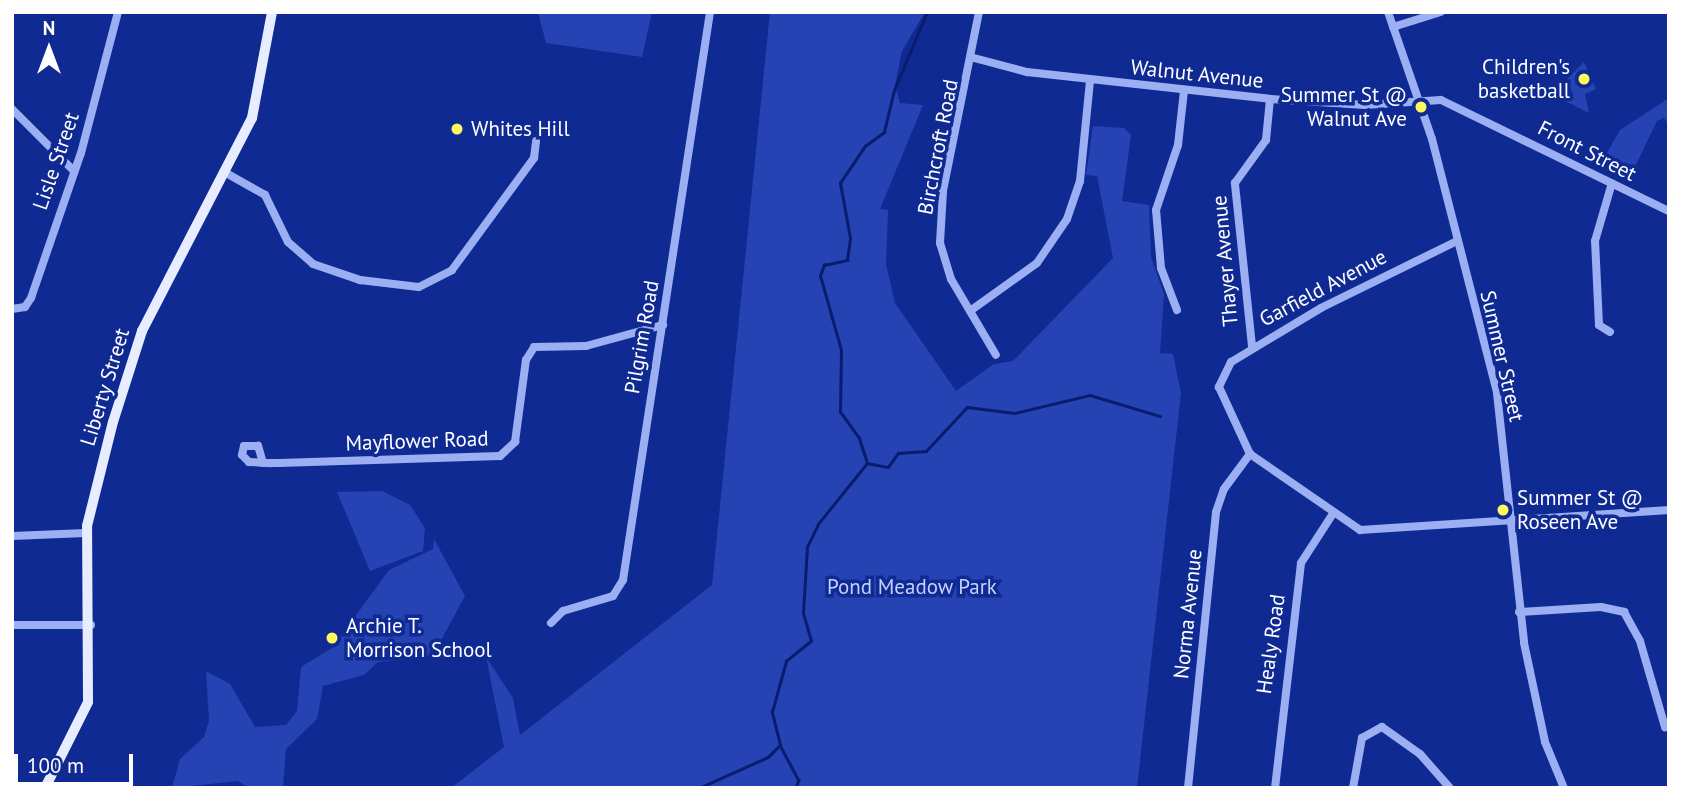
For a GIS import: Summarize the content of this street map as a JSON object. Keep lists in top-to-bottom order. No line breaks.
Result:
{"streets":{"main road":["Liberty Street"],"street":["Walnut Avenue","Birchcroft Road","Front Street","Lisle Street","Thayer Avenue","Garfield Avenue","Pilgrim Road","Summer Street","Mayflower Road","Norma Avenue","Healy Road"]},"crossings":[["Walnut Avenue","Birchcroft Road"],["Walnut Avenue","Front Street"],["Walnut Avenue","Thayer Avenue"],["Walnut Avenue","Summer Street"],["Front Street","Summer Street"],["Thayer Avenue","Garfield Avenue"],["Garfield Avenue","Summer Street"],["Garfield Avenue","Norma Avenue"],["Pilgrim Road","Mayflower Road"]],"parks":["Pond Meadow Park"],"places":["Children's basketball","Summer St @ Walnut Ave","Whites Hill","Summer St @ Roseen Ave","Archie T. Morrison School"],"scale_bar":"100 m","north":"top"}
